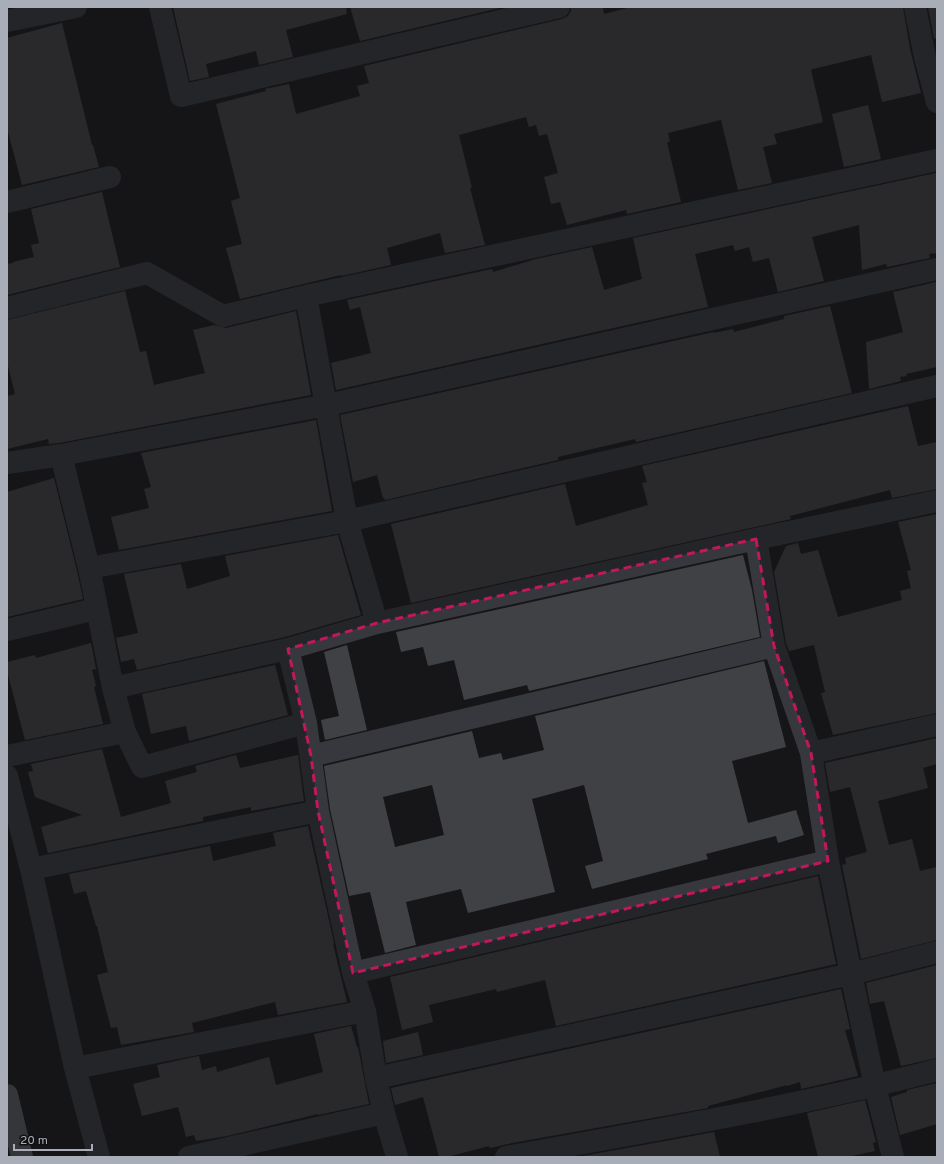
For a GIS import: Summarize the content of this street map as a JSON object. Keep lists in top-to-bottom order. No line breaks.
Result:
{"scale_bar":"20 m"}
